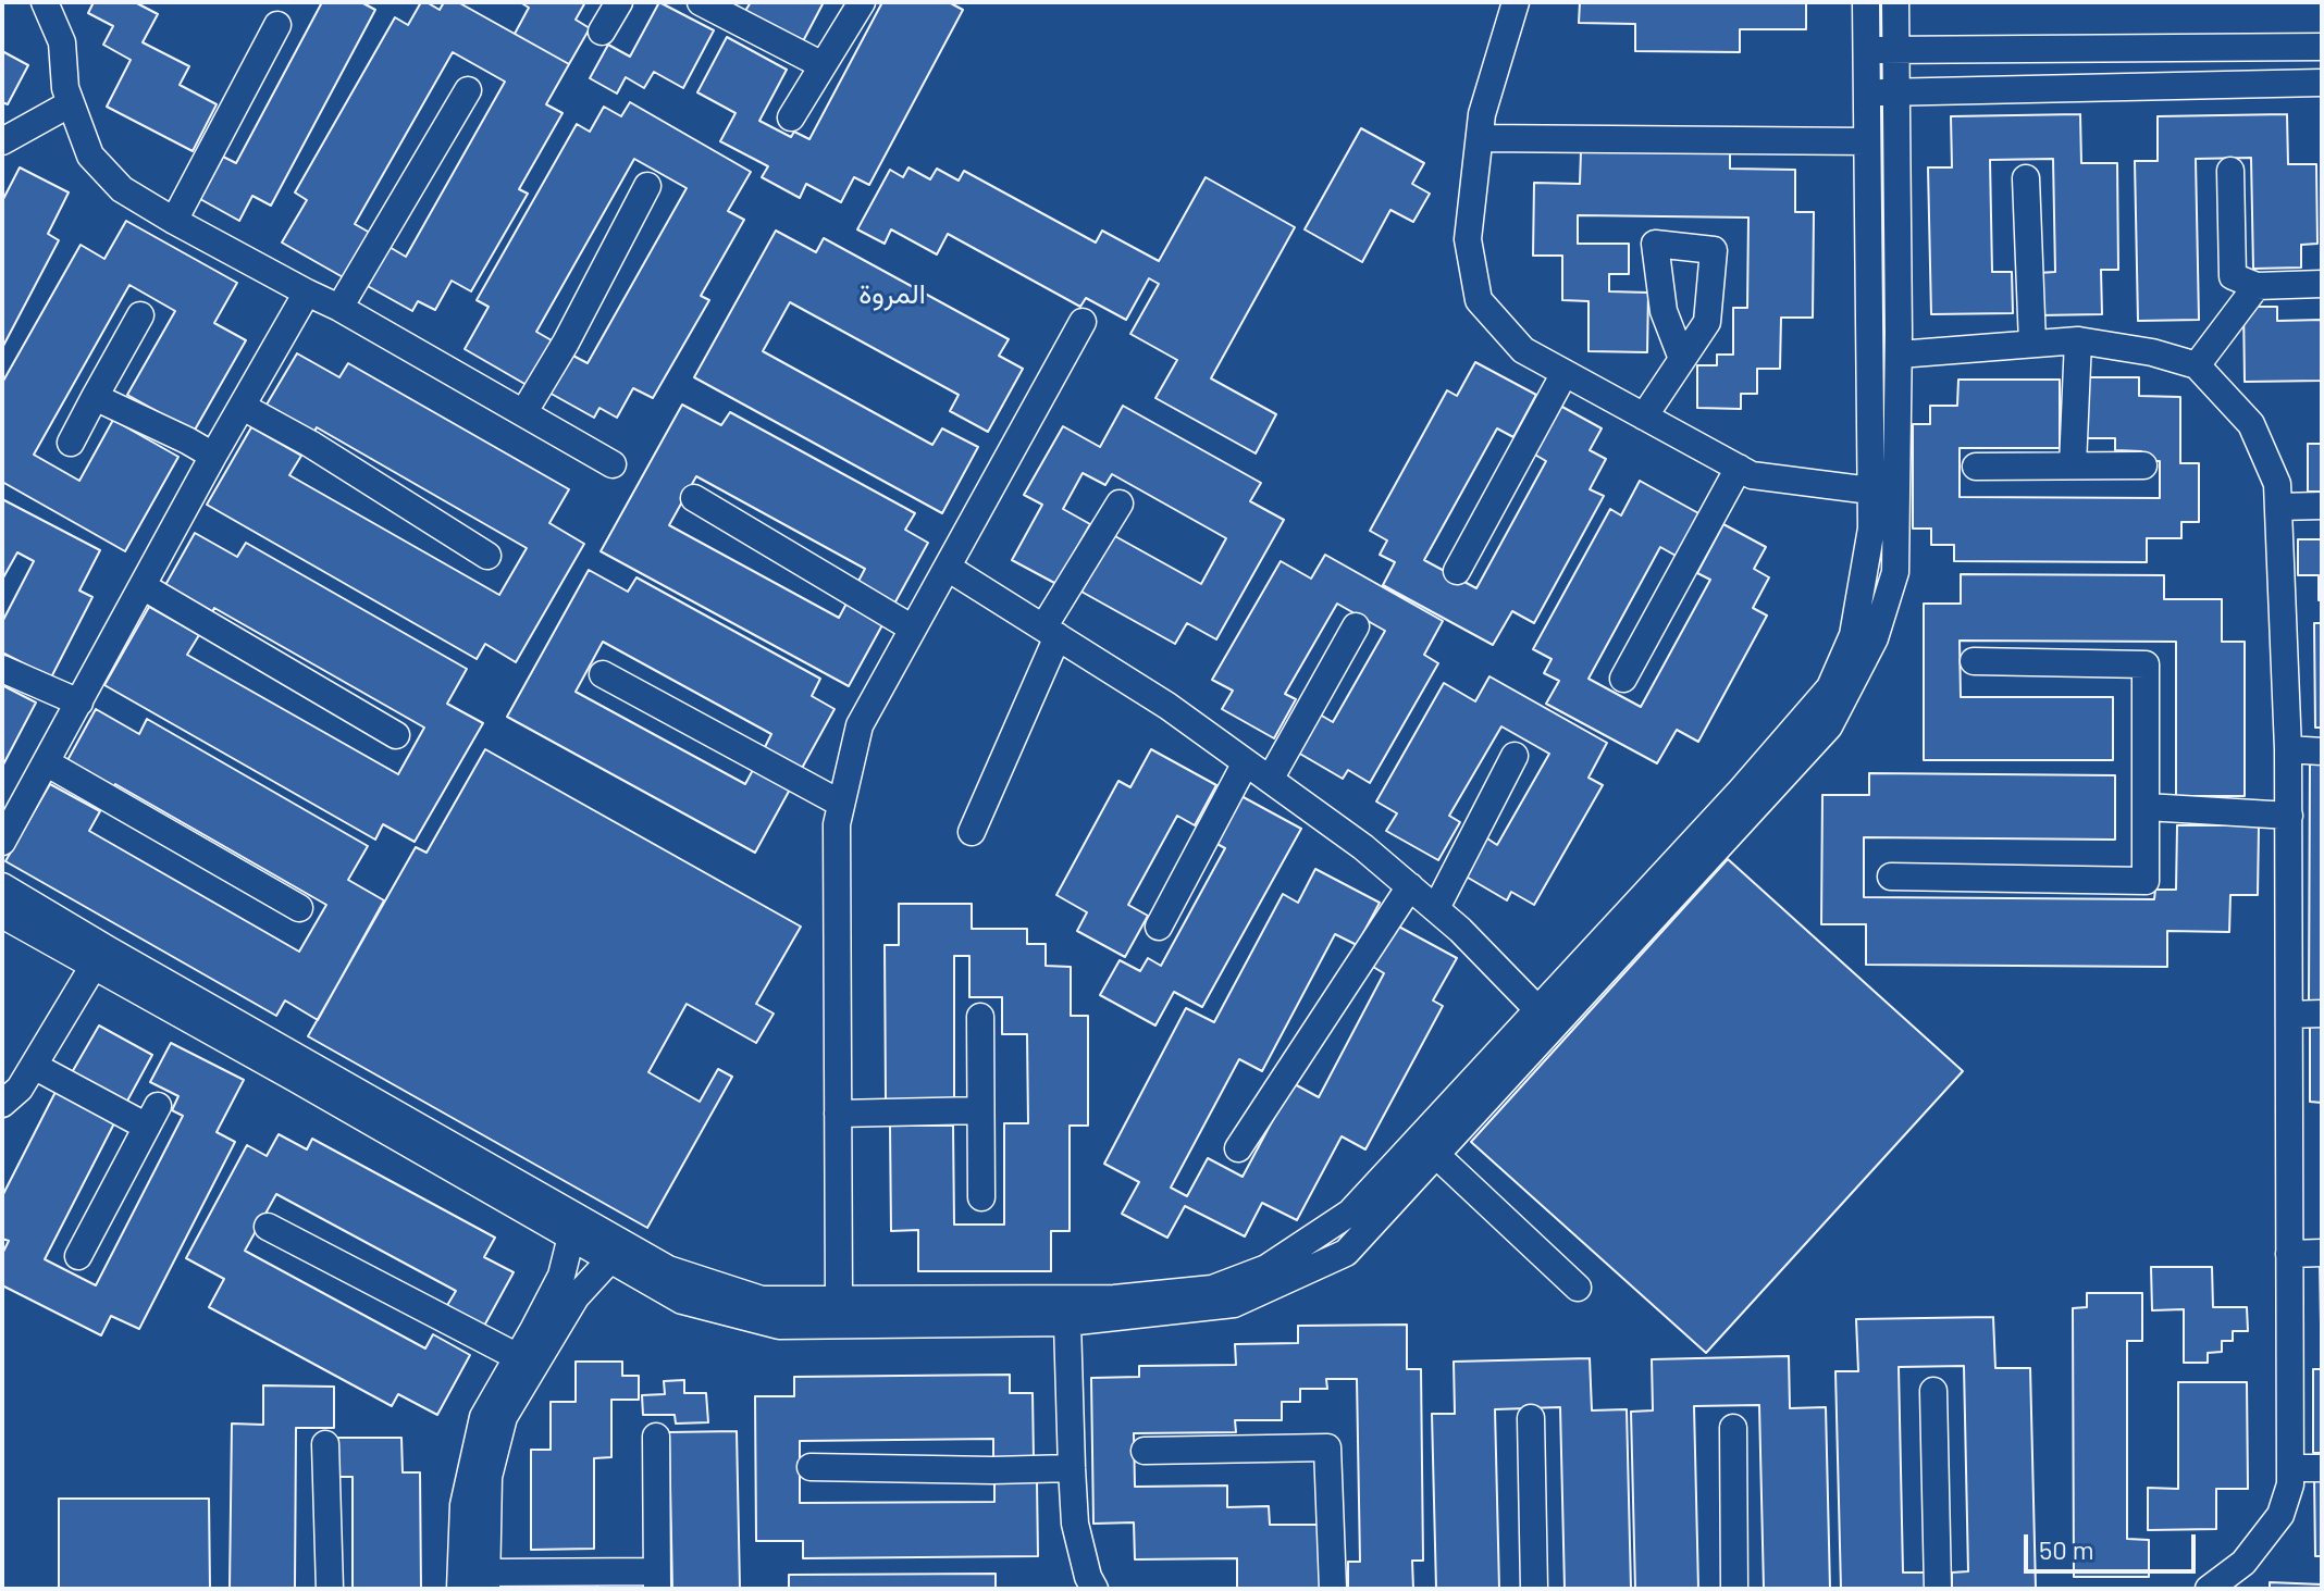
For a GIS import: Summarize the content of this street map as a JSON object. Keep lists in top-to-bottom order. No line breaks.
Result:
{"districts":["المروة"],"scale_bar":"50 m"}
